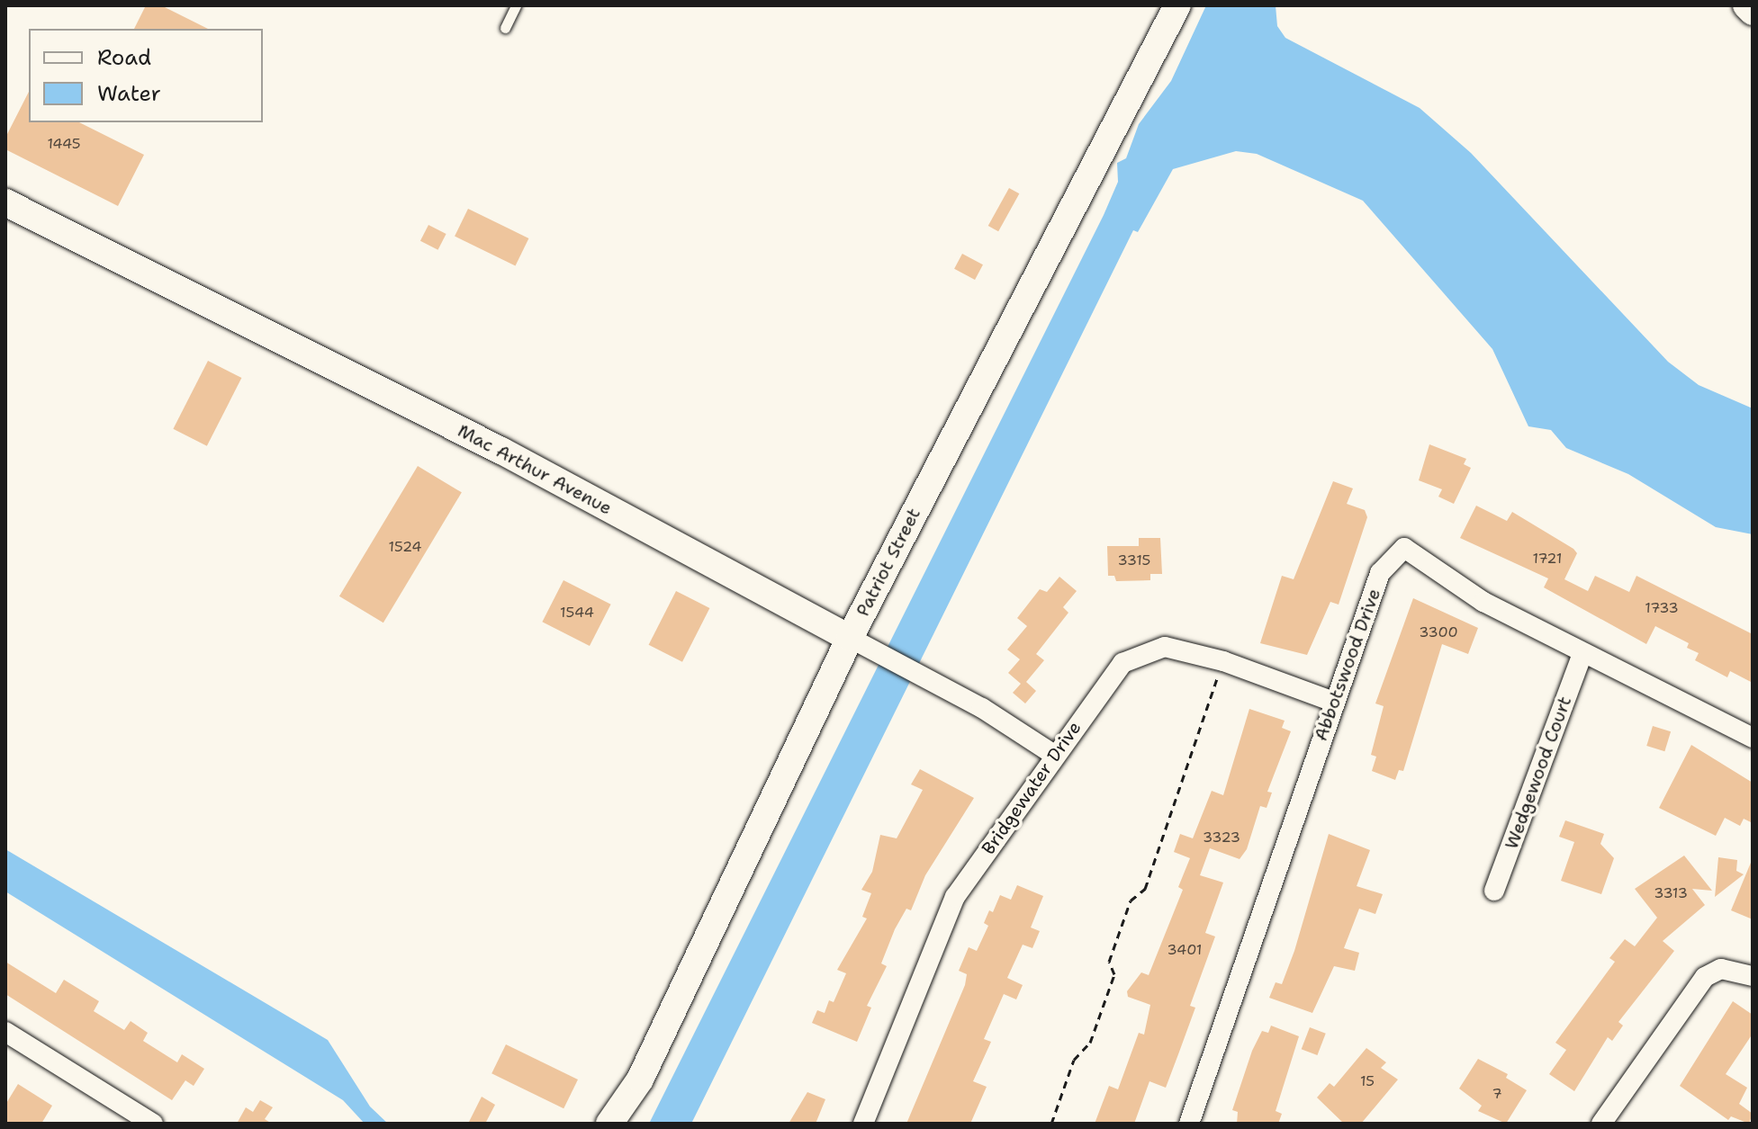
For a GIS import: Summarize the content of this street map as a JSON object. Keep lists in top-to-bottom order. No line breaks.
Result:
{"streets":{"main road":["Mac Arthur Avenue","Patriot Street"],"street":["Abbotswood Drive","Wedgewood Court","Bridgewater Drive"]},"crossings":[["Mac Arthur Avenue","Patriot Street"],["Mac Arthur Avenue","Bridgewater Drive"],["Abbotswood Drive","Wedgewood Court"],["Abbotswood Drive","Bridgewater Drive"]],"house_numbers":["1445","1524","1721","3315","1733","1544","3300","3323","3313","3401","15","7"],"legend":["Road","Water"]}
